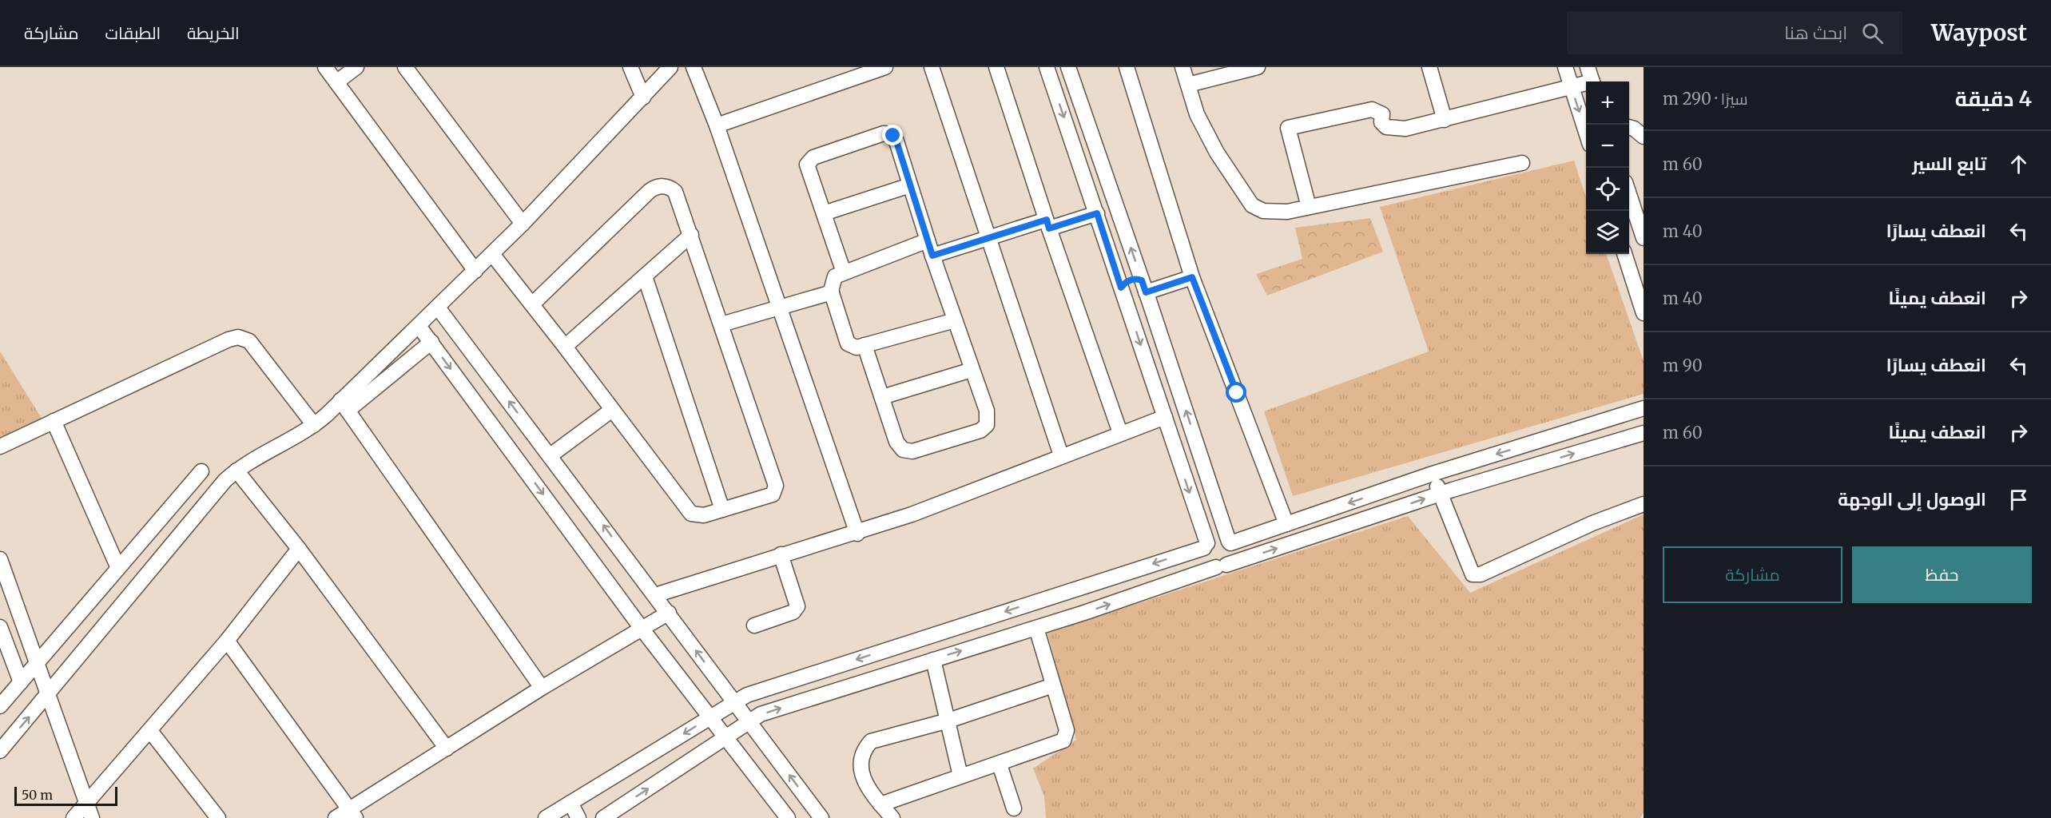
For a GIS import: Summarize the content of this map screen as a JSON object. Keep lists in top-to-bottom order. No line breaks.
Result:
{"scale_bar":"50 m","page":{"header":"Waypost","search":"ابحث هنا","nav":["الخريطة","الطبقات","مشاركة"],"heading":["4 دقيقة","سيرًا · 290 m"],"map_buttons":["+","−"],"list":[["تابع السير","60 m"],["انعطف يسارًا","40 m"],["انعطف يمينًا","40 m"],["انعطف يسارًا","90 m"],["انعطف يمينًا","60 m"],"الوصول إلى الوجهة"],"buttons":["حفظ","مشاركة"],"scale":"50 m"}}
